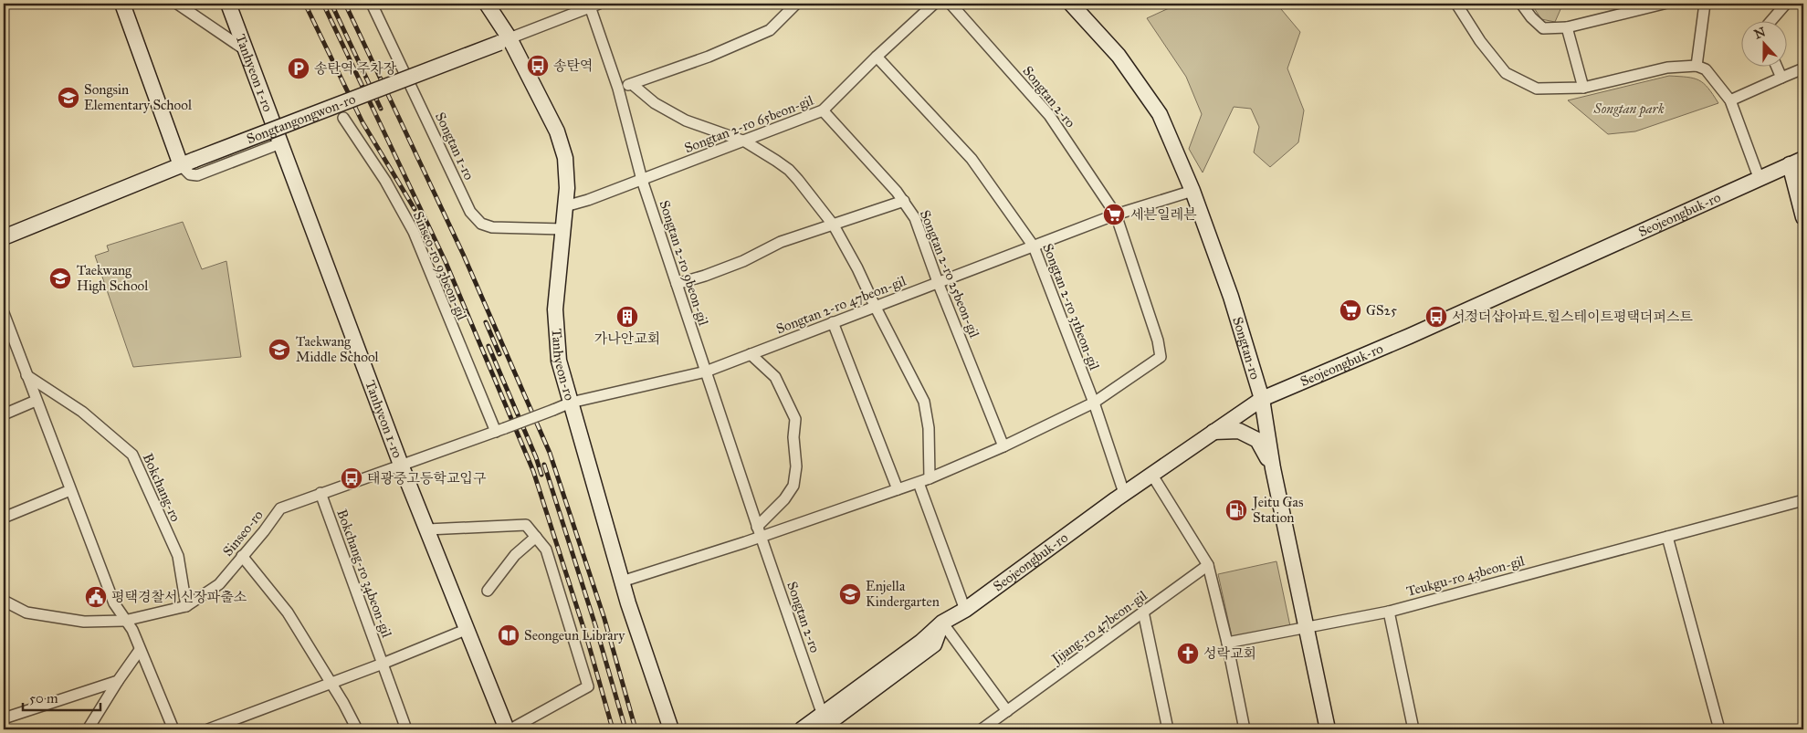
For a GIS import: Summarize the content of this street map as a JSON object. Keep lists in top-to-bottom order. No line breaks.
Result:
{"streets":{"street":["Tanhyeon 1-ro","Songtan 2-ro","Songtangongwon-ro","Songtan 2-ro 65beon-gil","Songtan 1-ro","Seojeongbuk-ro","Songtan 2-ro 9beon-gil","Sinseo-ro 93beon-gil","Songtan 2-ro 25beon-gil","Songtan 2-ro 47beon-gil","Songtan 2-ro 31beon-gil","Songtan-ro","Tanhyeon-ro","Bokchang-ro","Sinseo-ro","Bokchang-ro 34beon-gil","Teukgu-ro 43beon-gil","Jijang-ro 47beon-gil"]},"crossings":[["Tanhyeon 1-ro","Sinseo-ro"],["Songtan 2-ro","Songtan 2-ro 9beon-gil"],["Songtan 2-ro","Songtan 2-ro 25beon-gil"],["Songtan 2-ro","Songtan 2-ro 47beon-gil"],["Songtan 2-ro","Songtan 2-ro 31beon-gil"],["Songtan 2-ro","Tanhyeon-ro"],["Songtangongwon-ro","Songtan 2-ro 9beon-gil"],["Songtangongwon-ro","Tanhyeon-ro"],["Songtan 2-ro 65beon-gil","Songtan 2-ro 9beon-gil"],["Songtan 2-ro 65beon-gil","Songtan 2-ro 25beon-gil"],["Songtan 2-ro 65beon-gil","Songtan 2-ro 31beon-gil"],["Songtan 2-ro 65beon-gil","Tanhyeon-ro"],["Songtan 1-ro","Tanhyeon-ro"],["Seojeongbuk-ro","Songtan-ro"],["Songtan 2-ro 9beon-gil","Songtan 2-ro 47beon-gil"],["Sinseo-ro 93beon-gil","Sinseo-ro"],["Songtan 2-ro 25beon-gil","Songtan 2-ro 47beon-gil"],["Songtan 2-ro 47beon-gil","Songtan 2-ro 31beon-gil"],["Songtan 2-ro 47beon-gil","Tanhyeon-ro"],["Songtan 2-ro 47beon-gil","Sinseo-ro"],["Songtan-ro","Teukgu-ro 43beon-gil"],["Tanhyeon-ro","Sinseo-ro"],["Bokchang-ro","Sinseo-ro"],["Sinseo-ro","Bokchang-ro 34beon-gil"]],"parks":["Songtan park"],"places":{"bus stop":["송탄역","서정더샵아파트.힐스테이트평택더퍼스트","태광중고등학교입구"],"parking":["송탄역 주차장"],"school or university":["Songsin Elementary School","Taekwang High School","Taekwang Middle School","Enjella Kindergarten"],"supermarket":["세븐일레븐","GS25"],"building":["가나안교회"],"fuel station":["Jeitu Gas Station"],"public building":["평택경찰서 신장파출소"],"library":["Seongeun Library"],"church":["성락교회"]},"scale_bar":"50 m","north":"top"}
